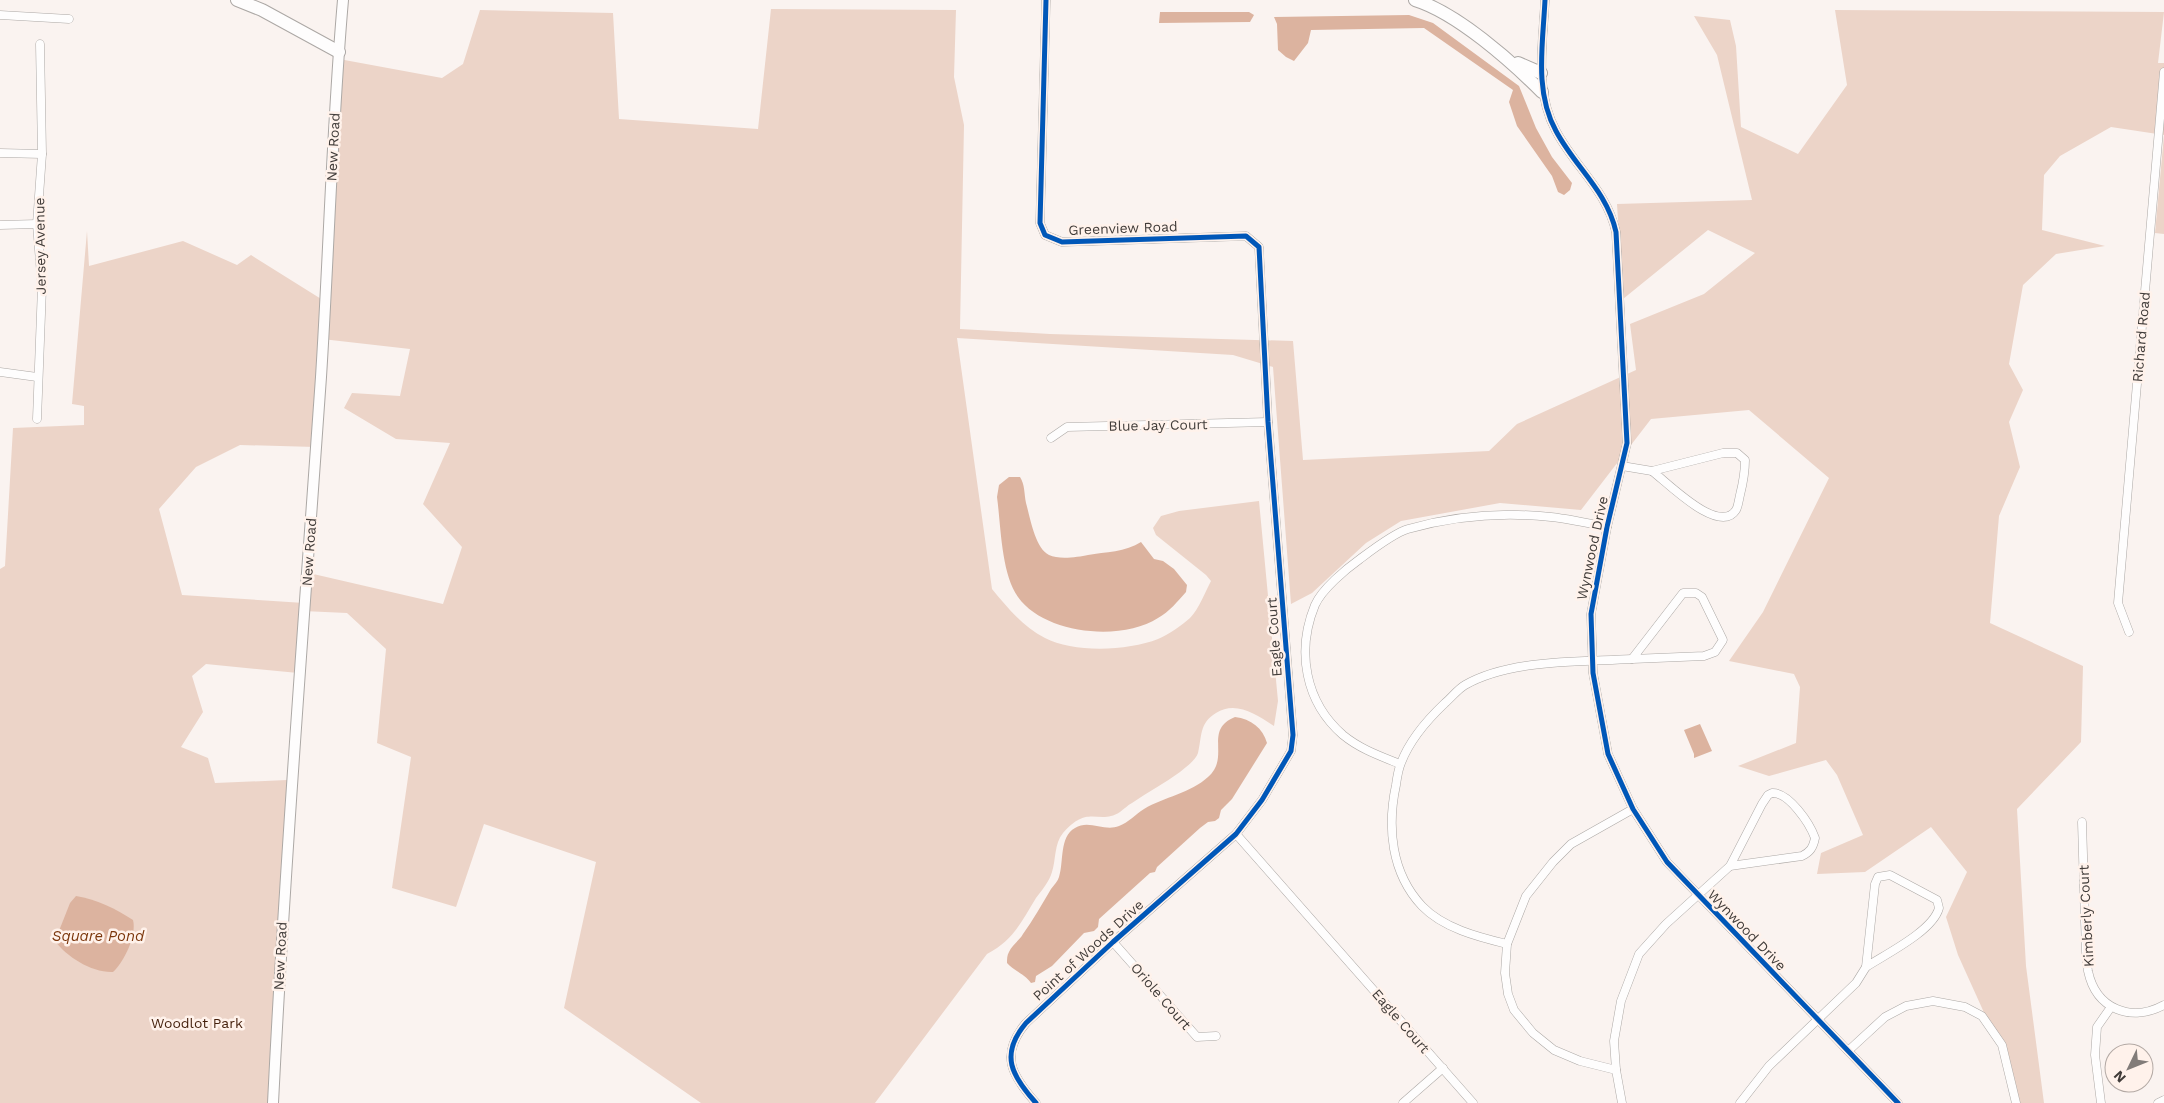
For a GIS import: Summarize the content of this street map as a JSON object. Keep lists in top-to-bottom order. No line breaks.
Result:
{"streets":{"street":["New Road","Greenview Road","Jersey Avenue","Richard Road","Blue Jay Court","Wynwood Drive","Eagle Court","Kimberly Court","Point of Woods Drive","Oriole Court"]},"crossings":[["Greenview Road","Blue Jay Court"],["Greenview Road","Eagle Court"],["Blue Jay Court","Eagle Court"],["Eagle Court","Point of Woods Drive"],["Point of Woods Drive","Oriole Court"]],"water":["Square Pond"],"parks":["Woodlot Park"],"north":"bottom left"}
